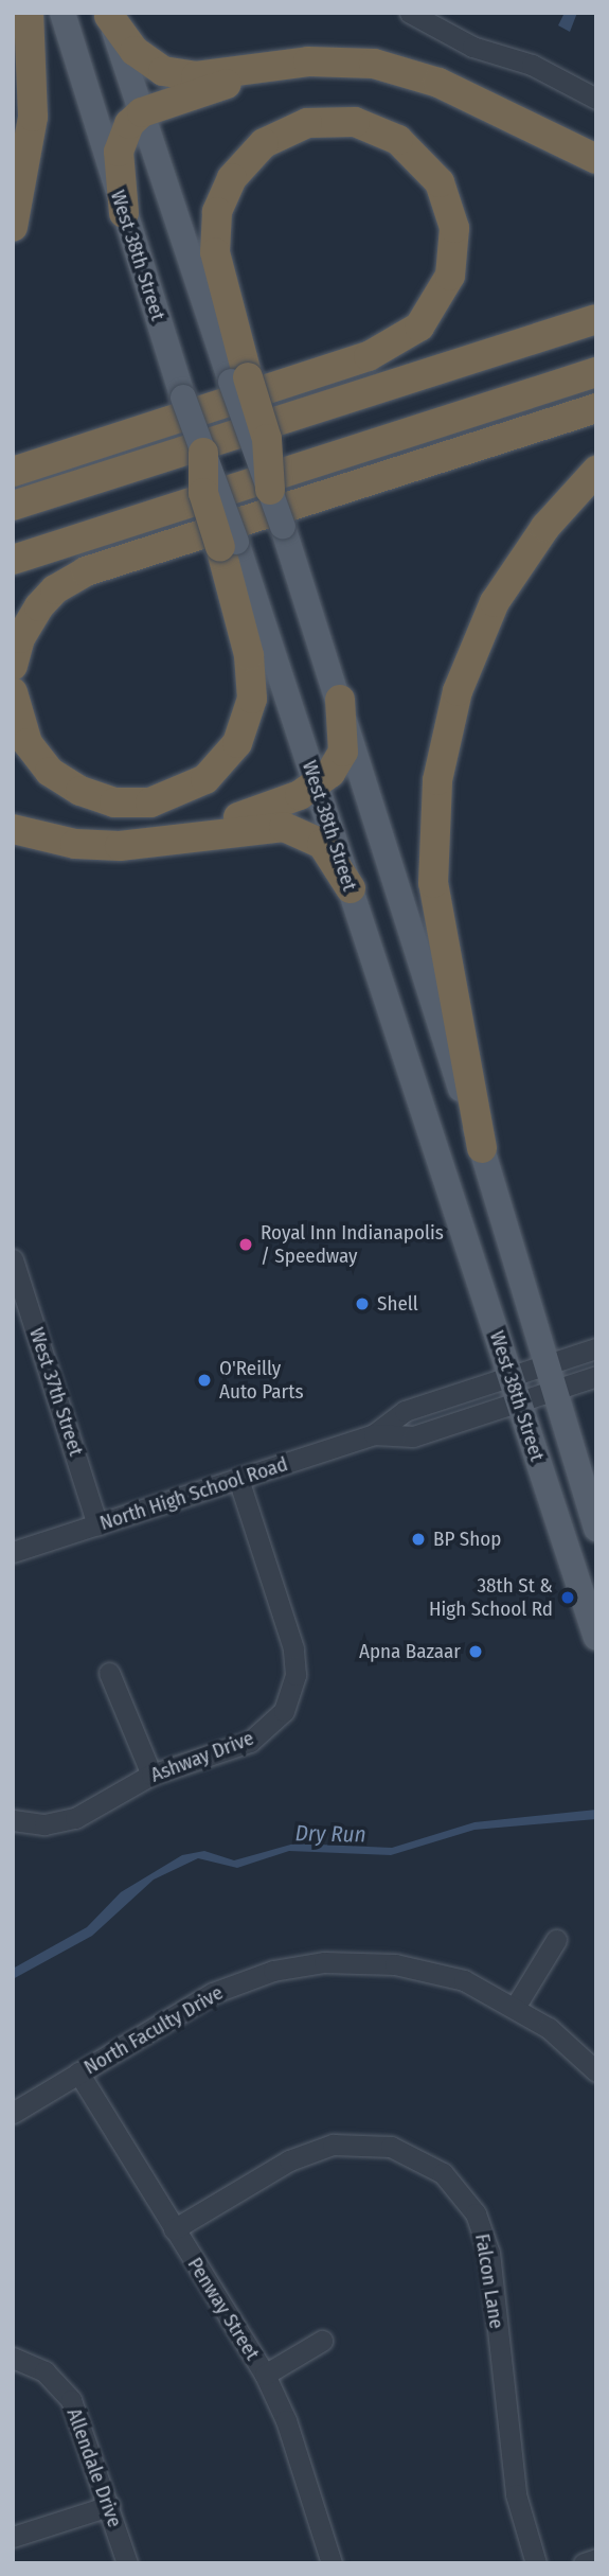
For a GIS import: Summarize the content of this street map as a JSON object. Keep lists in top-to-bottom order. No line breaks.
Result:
{"streets":{"main road":["West 38th Street"],"street":["West 37th Street","North High School Road","Ashway Drive","North Faculty Drive","Falcon Lane","Penway Street","Allendale Drive"]},"crossings":[["West 38th Street","North High School Road"],["West 37th Street","North High School Road"],["North High School Road","Ashway Drive"],["North Faculty Drive","Penway Street"],["Falcon Lane","Penway Street"]],"water":["Dry Run"],"places":["Royal Inn Indianapolis / Speedway","Shell","O'Reilly Auto Parts","BP Shop","38th St & High School Rd","Apna Bazaar"]}
